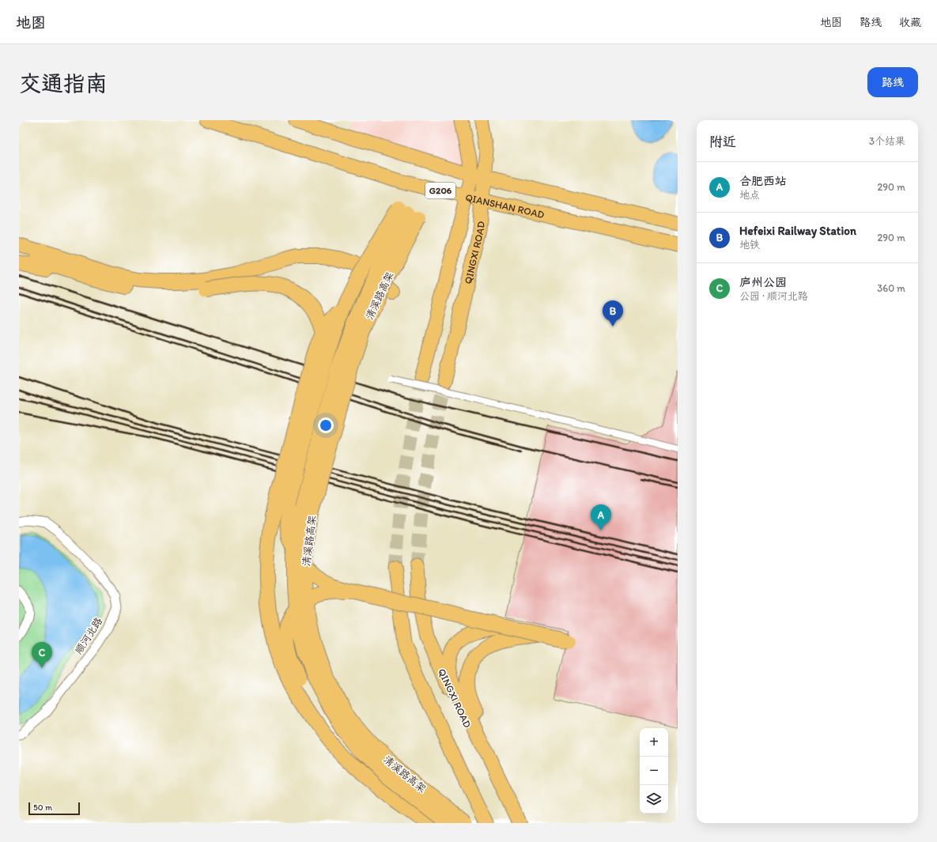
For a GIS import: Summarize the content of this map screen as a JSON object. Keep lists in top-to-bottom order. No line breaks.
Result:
{"streets":{"highway":["清溪路高架"],"main road":["G206","QIANSHAN ROAD","QINGXI ROAD"],"street":["顺河北路"]},"crossings":[["G206","QINGXI ROAD"],["QIANSHAN ROAD","QINGXI ROAD"]],"scale_bar":"50 m","page":{"header":"地图","nav":["地图","路线","收藏"],"buttons":"路线","title":"交通指南","heading":["附近","3个结果"],"list":[{"mark":"A","name":"合肥西站","note":"地点","value":"290 m"},{"mark":"B","name":"Hefeixi Railway Station","note":"地铁","value":"290 m"},{"mark":"C","name":"庐州公园","note":"公园 · 顺河北路","value":"360 m"}],"pins":["B","A","C"],"map_buttons":["+","−"],"scale":"50 m"}}
